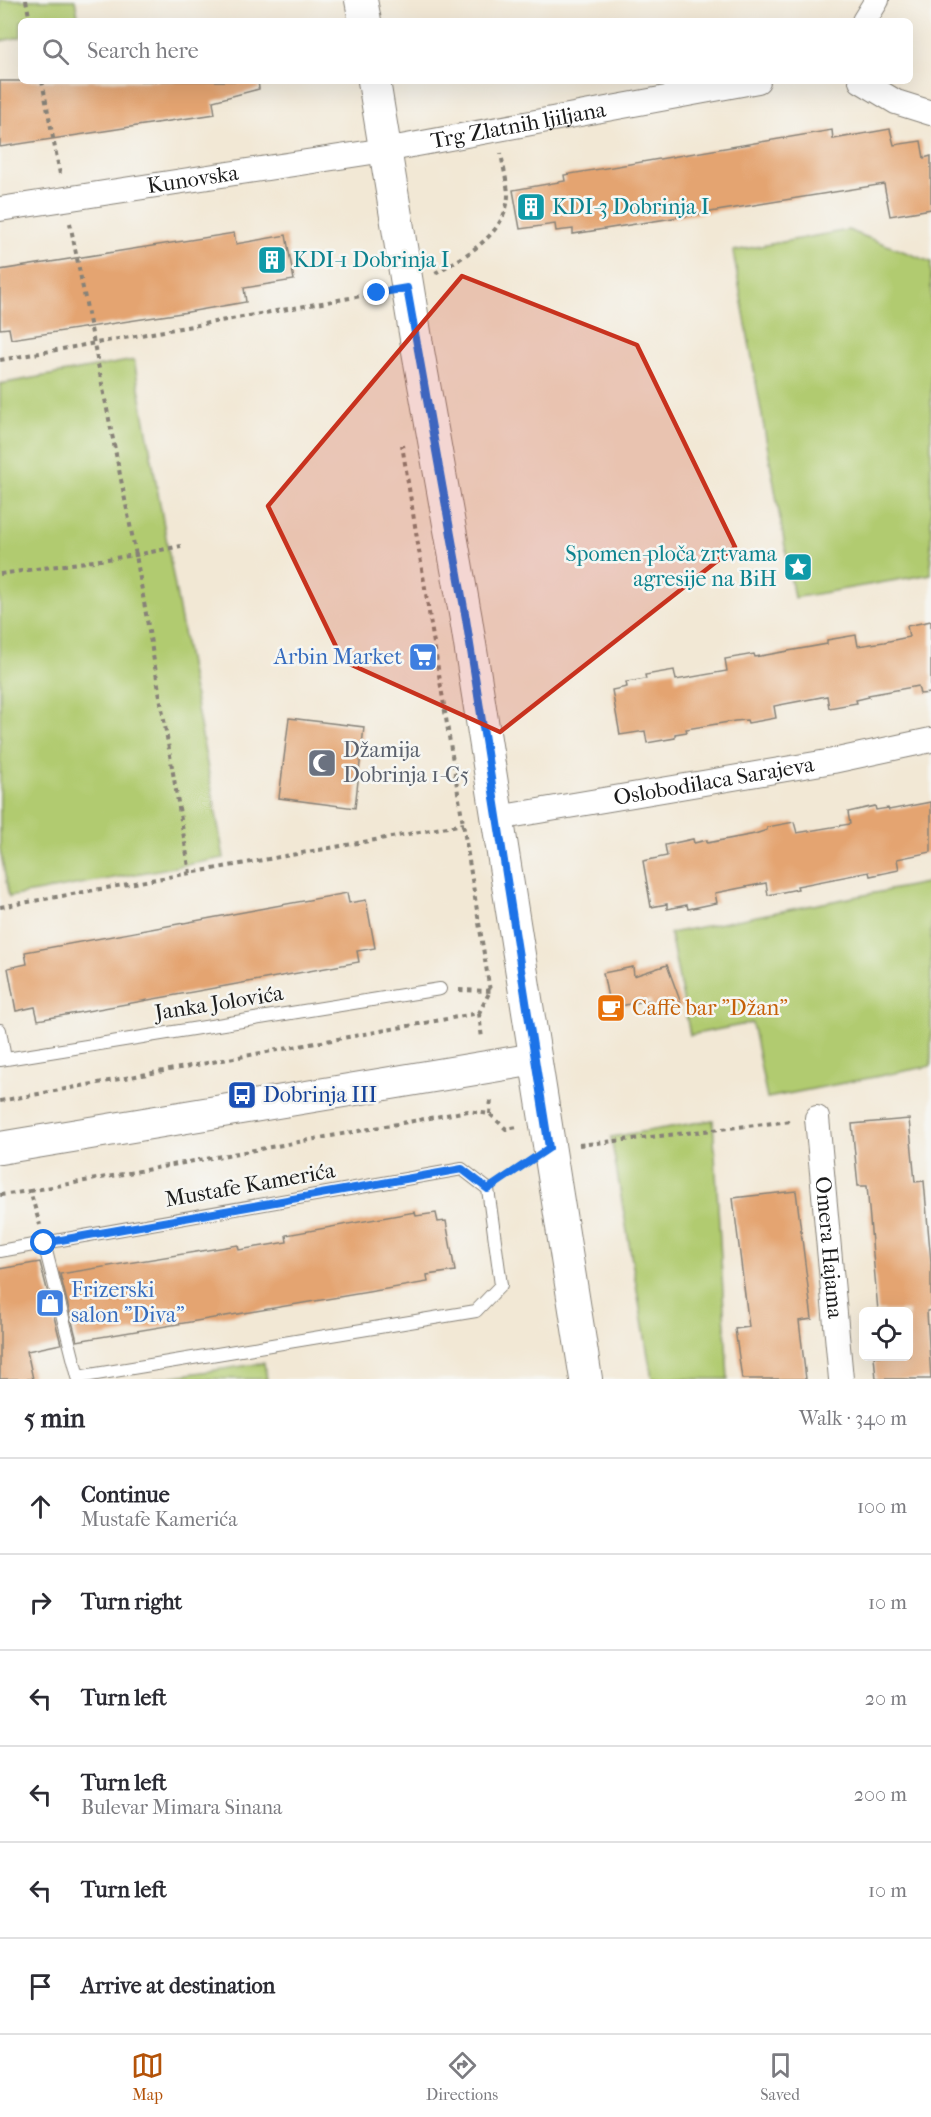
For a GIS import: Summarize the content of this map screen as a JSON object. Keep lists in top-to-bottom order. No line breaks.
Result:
{"streets":{"street":["Trg Zlatnih ljiljana","Kunovska","Oslobodilaca Sarajeva","Omera Hajama"],"lane":["Janka Jolovića","Mustafe Kamerića"]},"crossings":[["Trg Zlatnih ljiljana","Kunovska"]],"places":{"building":["KDI-3 Dobrinja I","KDI-1 Dobrinja I"],"place":["Spomen-ploča zrtvama agresije na BiH"],"supermarket":["Arbin Market"],"mosque":["Džamija Dobrinja 1-C5"],"cafe":["Caffe bar \"Džan\""],"bus stop":["Dobrinja III"],"shop":["Frizerski salon \"Diva\""]},"page":{"search":"Search here","heading":["5 min","Walk · 340 m"],"list":[["Continue","Mustafe Kamerića","100 m"],["Turn right","10 m"],["Turn left","20 m"],["Turn left","Bulevar Mimara Sinana","200 m"],["Turn left","10 m"],"Arrive at destination"],"nav":["Map","Directions","Saved"]}}
